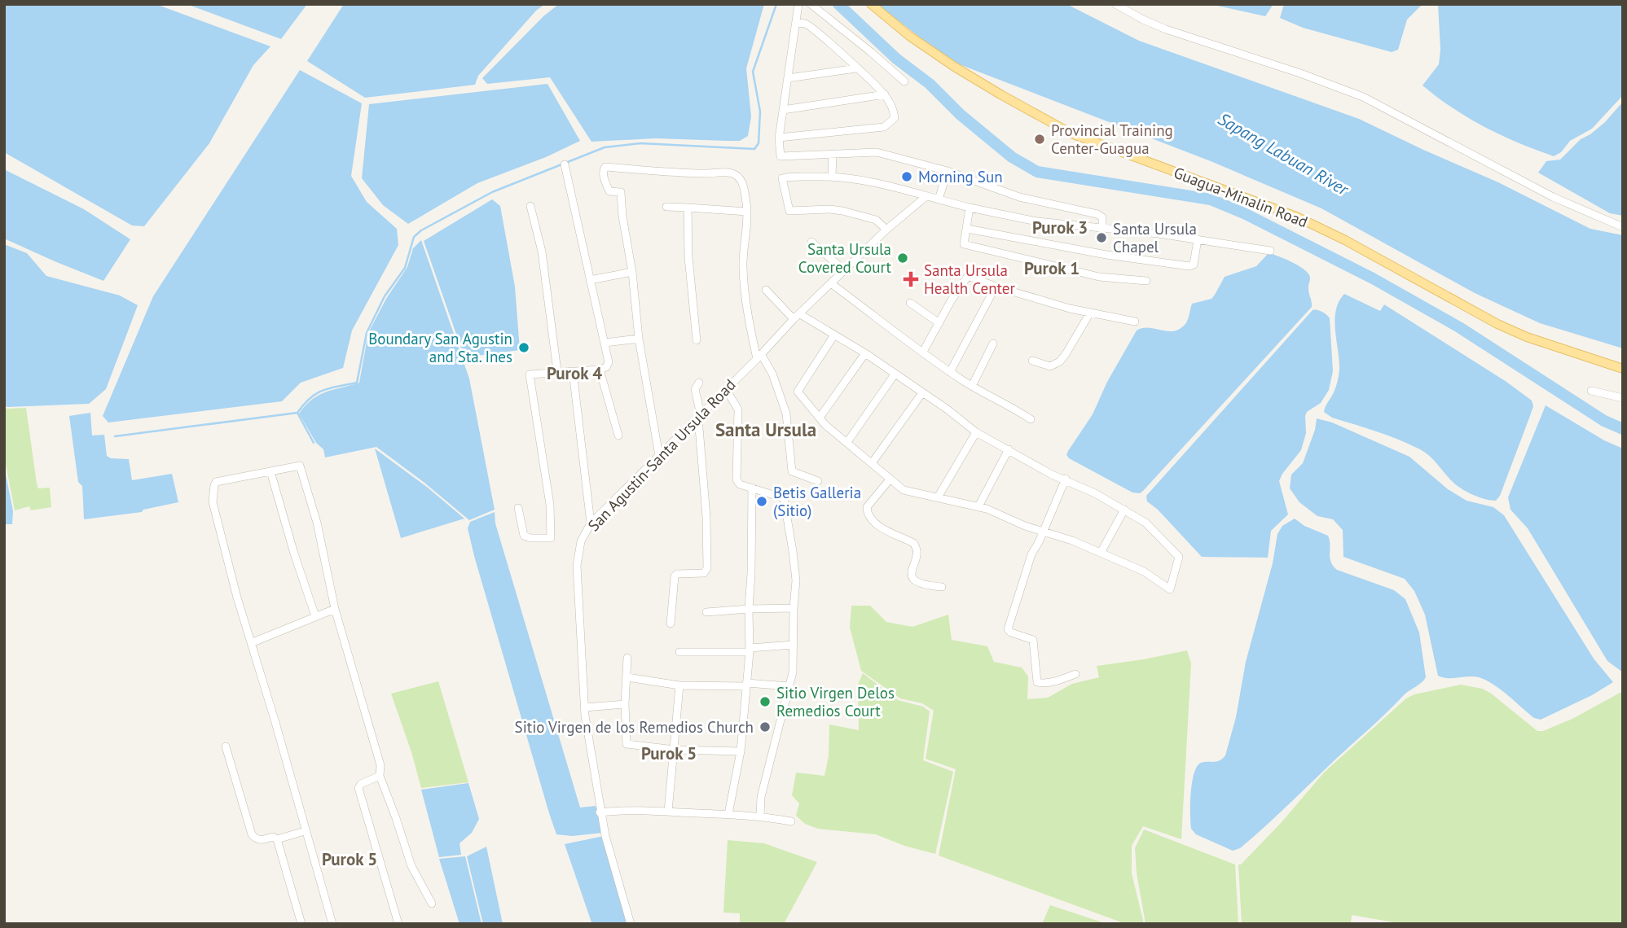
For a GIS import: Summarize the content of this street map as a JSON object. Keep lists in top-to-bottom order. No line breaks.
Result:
{"streets":{"main road":["Guagua-Minalin Road"],"street":["San Agustin-Santa Ursula Road"]},"districts":["Purok 3","Purok 1","Purok 4","Santa Ursula","Purok 5","Purok 5"],"water":["Sapang Labuan River"],"places":{"other":["Provincial Training Center-Guagua","Morning Sun","Santa Ursula Chapel","Santa Ursula Covered Court","Boundary San Agustin and Sta. Ines","Betis Galleria (Sitio)","Sitio Virgen Delos Remedios Court","Sitio Virgen de los Remedios Church"],"health":["Santa Ursula Health Center"]}}
